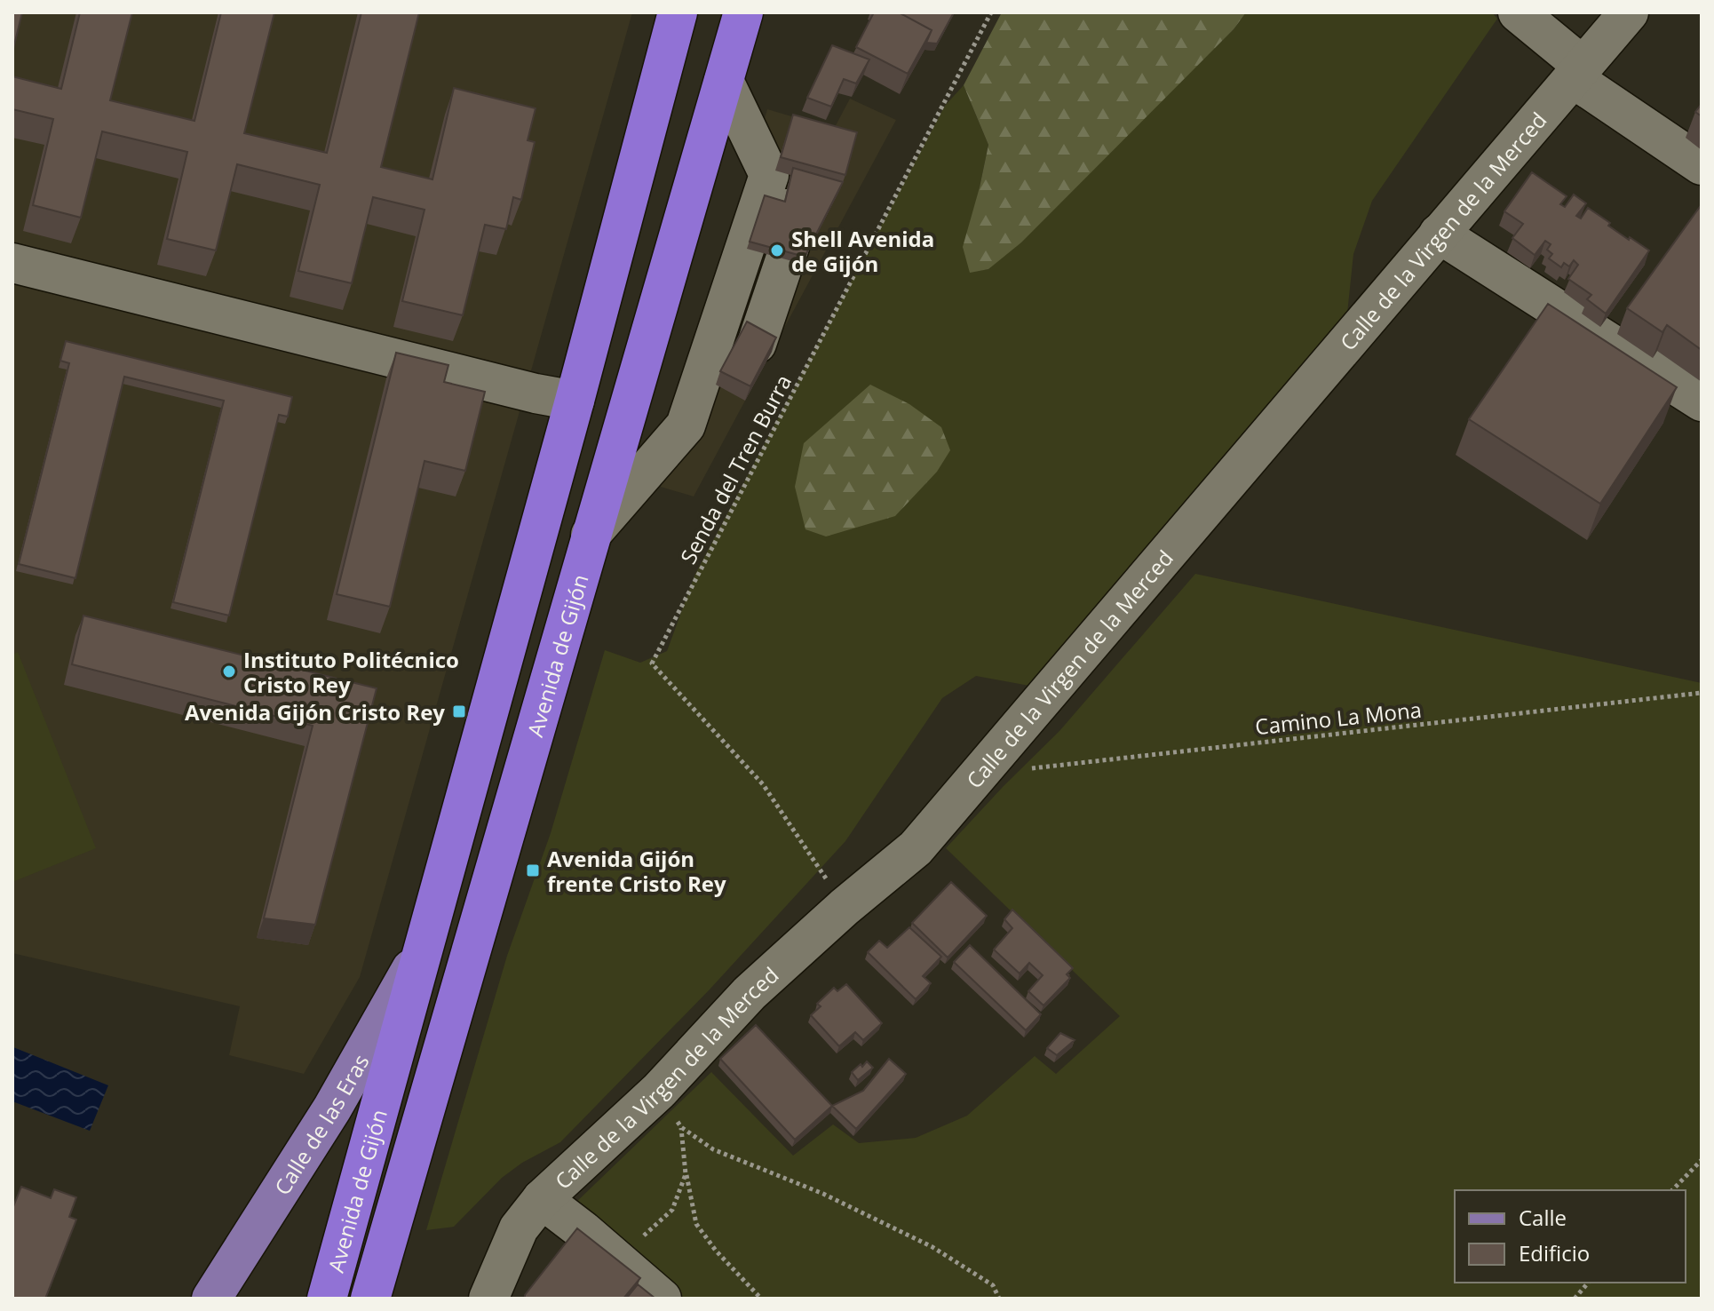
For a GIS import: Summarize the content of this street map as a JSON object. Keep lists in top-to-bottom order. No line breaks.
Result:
{"streets":{"highway":["Avenida de Gijón"],"main road":["Calle de las Eras"],"street":["Calle de la Virgen de la Merced"],"path":["Senda del Tren Burra","Camino La Mona"]},"crossings":[["Calle de la Virgen de la Merced","Senda del Tren Burra"],["Calle de la Virgen de la Merced","Camino La Mona"],["Avenida de Gijón","Calle de las Eras"]],"places":{"other":["Shell Avenida de Gijón","Instituto Politécnico Cristo Rey"],"transit":["Avenida Gijón Cristo Rey","Avenida Gijón frente Cristo Rey"]},"legend":["Calle","Edificio"]}
